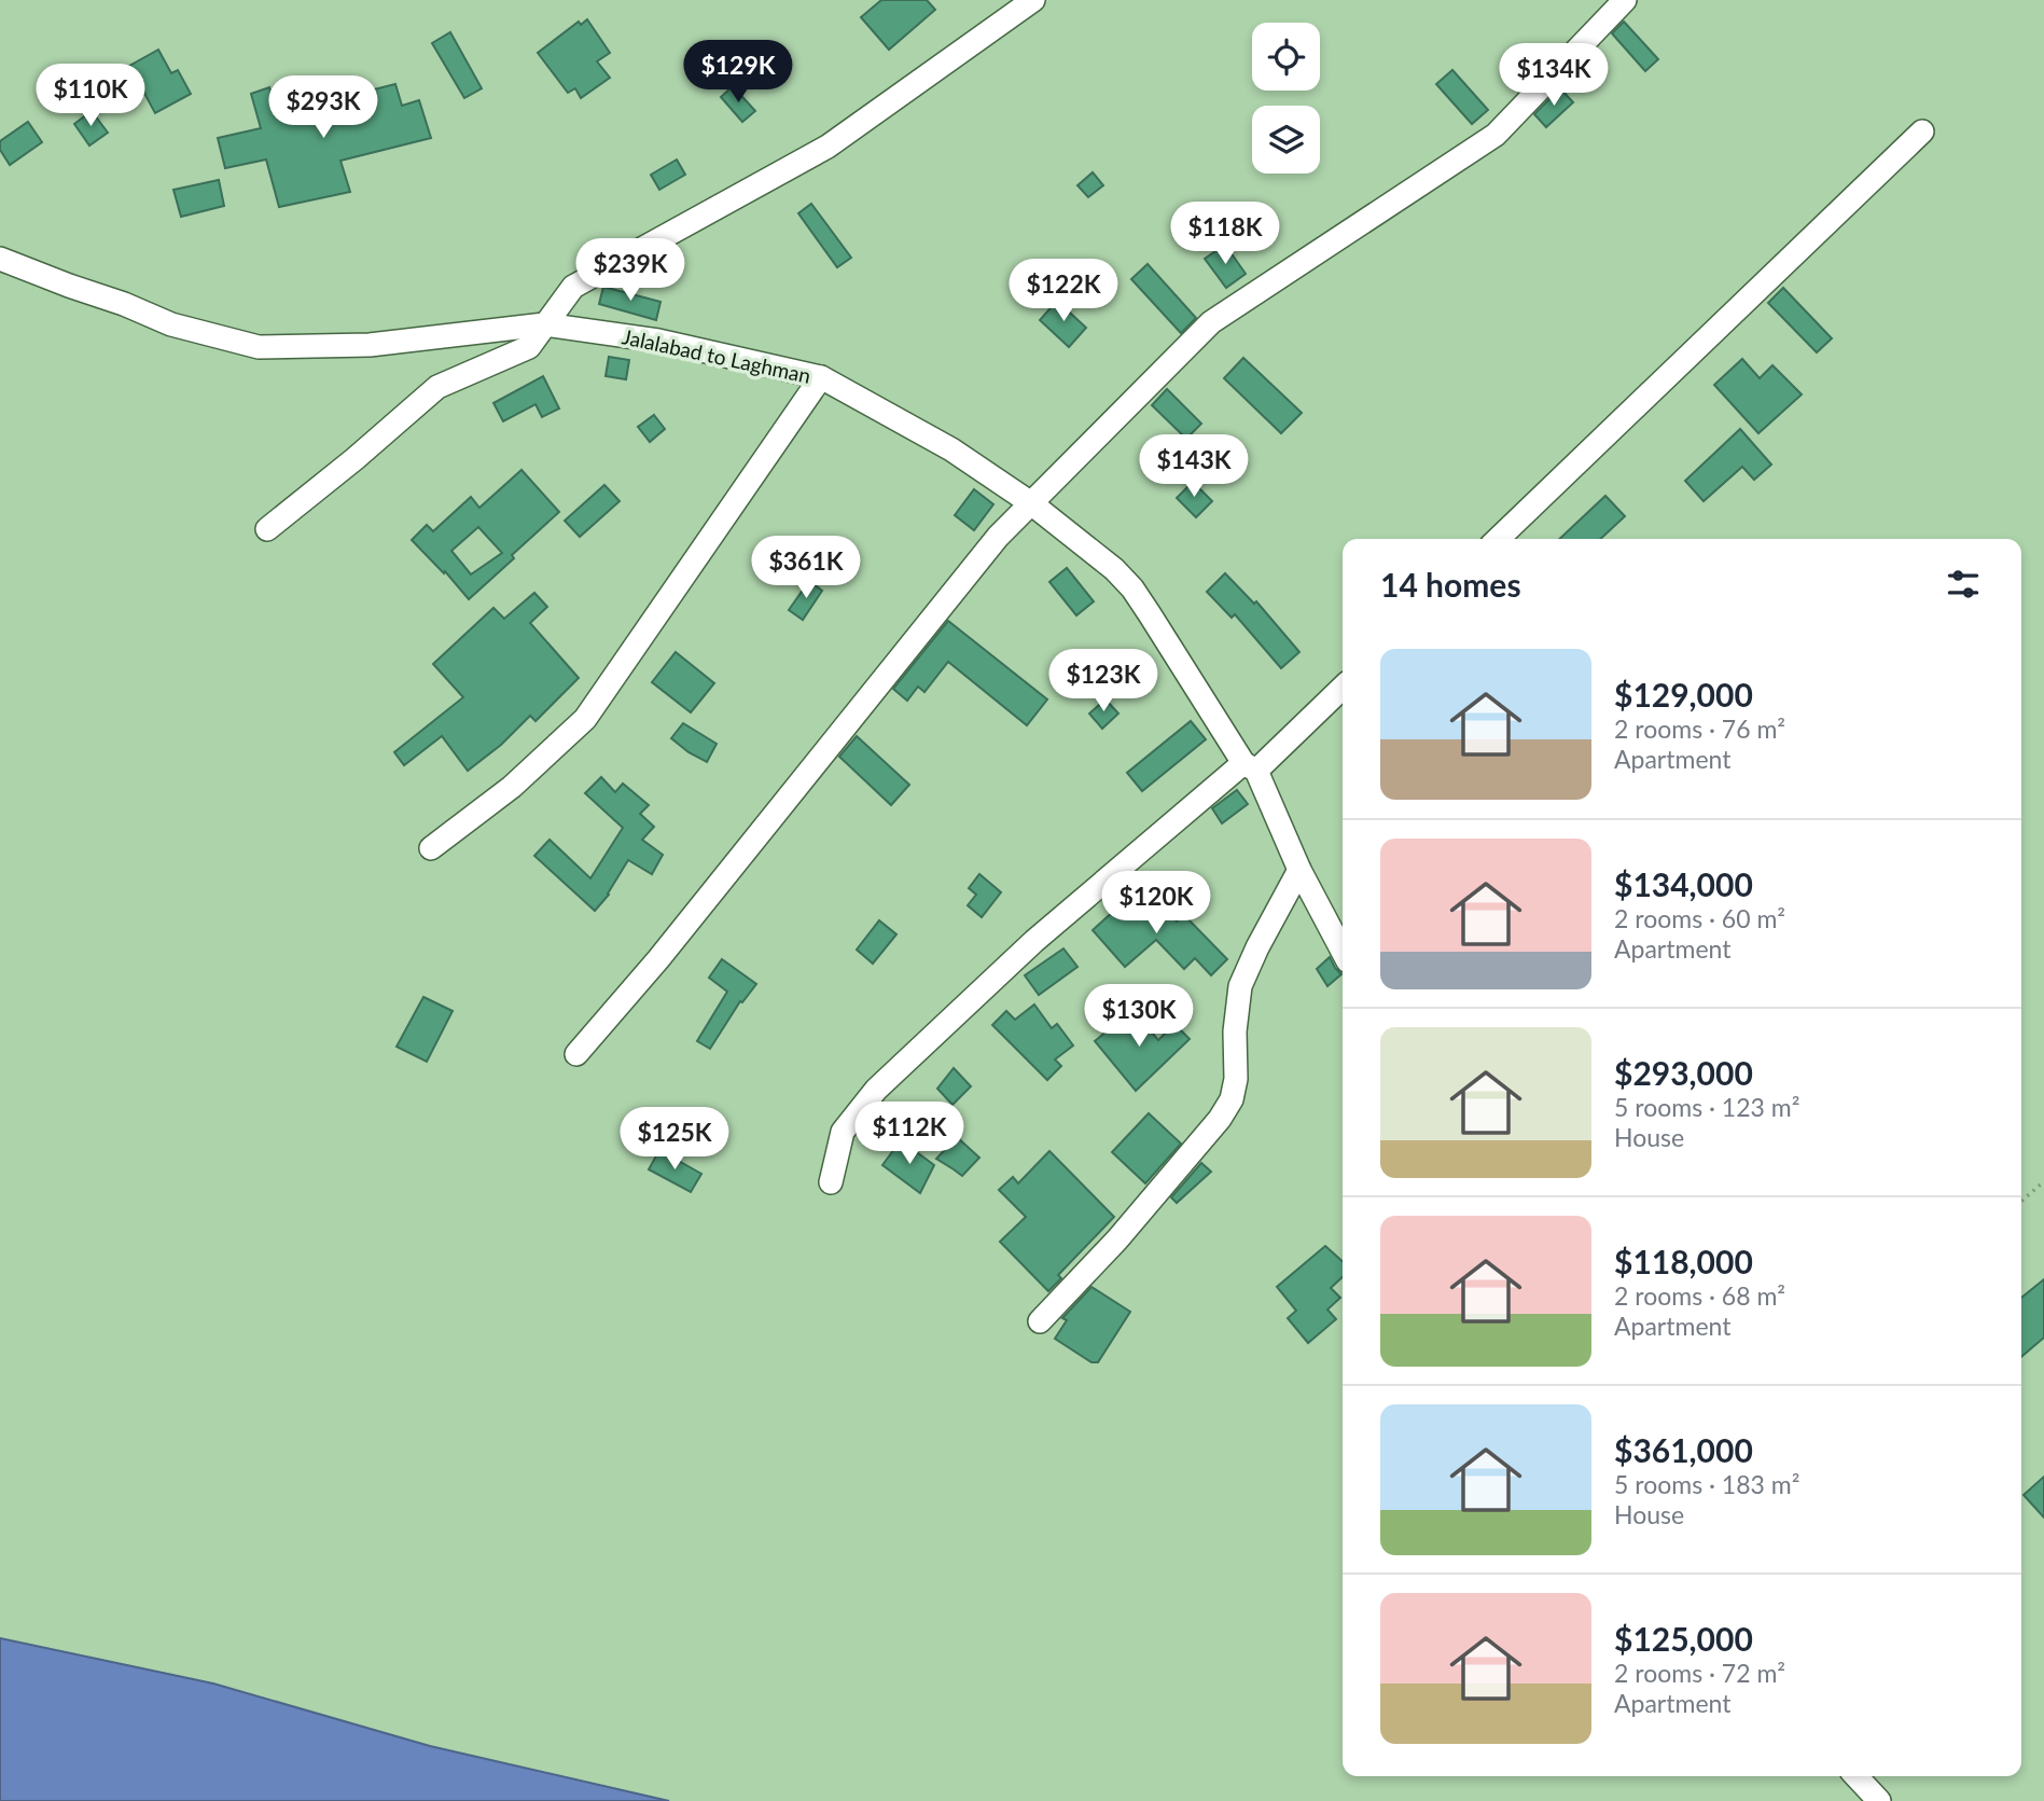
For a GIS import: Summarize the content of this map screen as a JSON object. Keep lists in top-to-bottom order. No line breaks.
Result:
{"streets":{"street":["Jalalabad to Laghman"]},"page":{"price":["$129K","$134K","$110K","$293K","$118K","$239K","$122K","$143K","$361K","$123K","$120K","$130K","$112K","$125K"],"heading":"14 homes","list":[{"name":"$129,000","note":"2 rooms · 76 m² · Apartment"},{"name":"$134,000","note":"2 rooms · 60 m² · Apartment"},{"name":"$293,000","note":"5 rooms · 123 m² · House"},{"name":"$118,000","note":"2 rooms · 68 m² · Apartment"},{"name":"$361,000","note":"5 rooms · 183 m² · House"},{"name":"$125,000","note":"2 rooms · 72 m² · Apartment"}]}}
